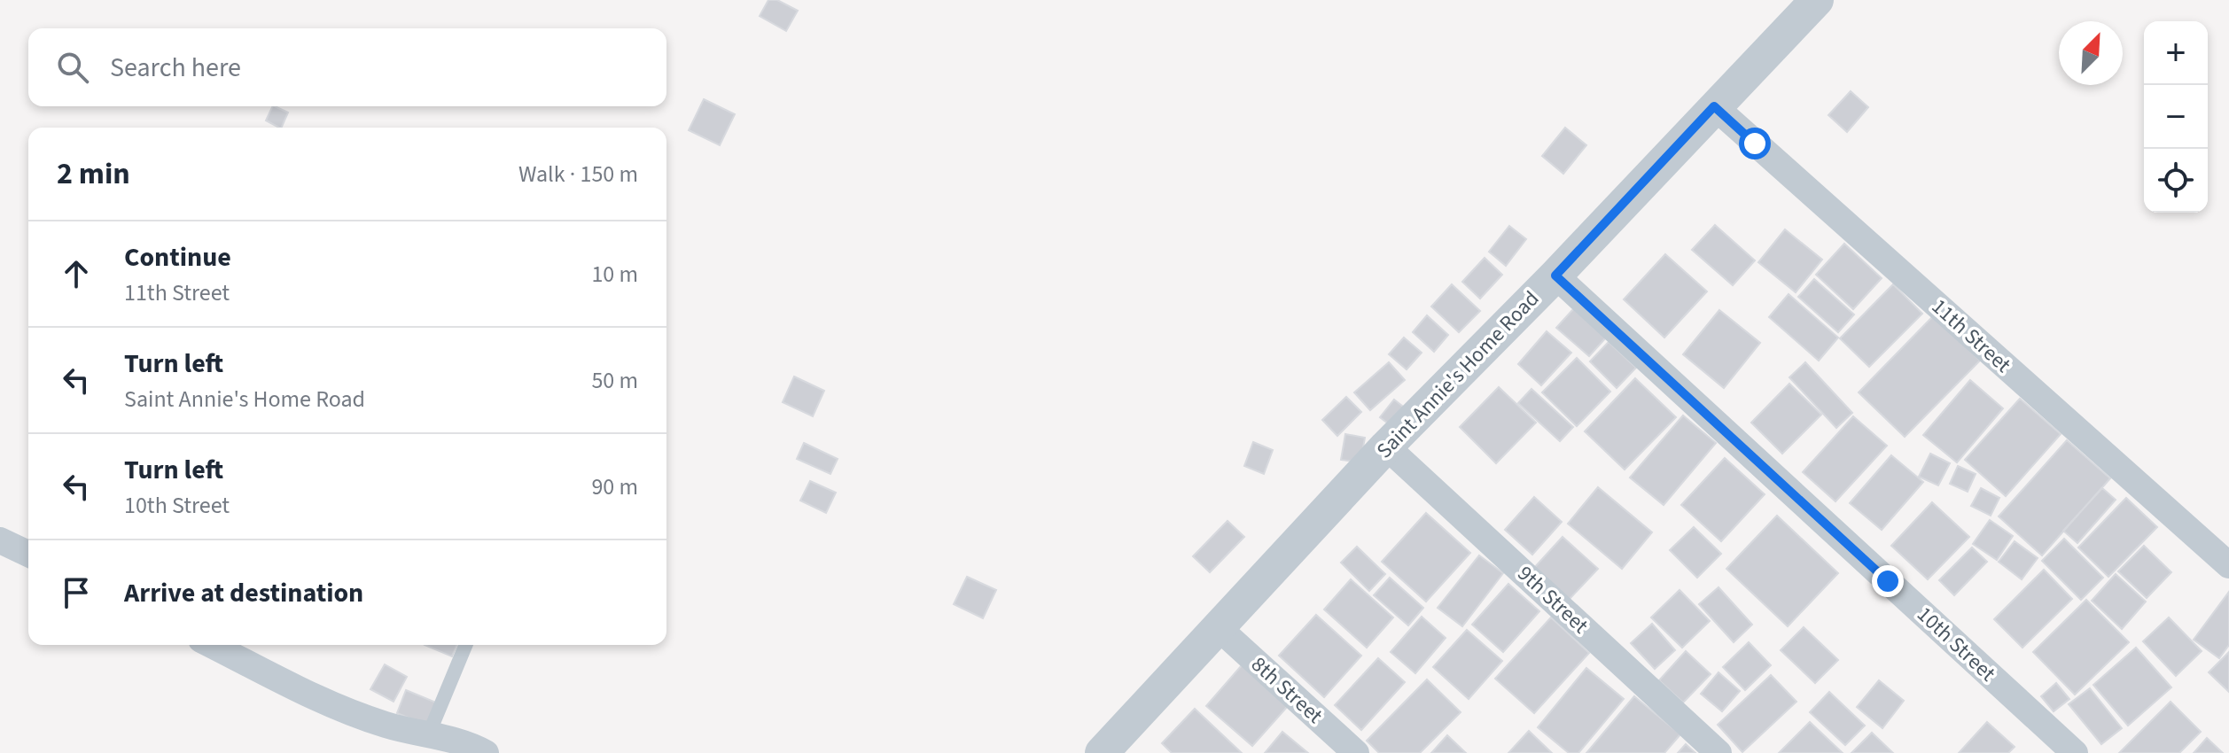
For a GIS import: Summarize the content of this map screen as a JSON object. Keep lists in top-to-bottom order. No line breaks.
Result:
{"streets":{"street":["11th Street","Saint Annie's Home Road","9th Street","10th Street","8th Street"]},"crossings":[["11th Street","Saint Annie's Home Road"],["Saint Annie's Home Road","9th Street"],["Saint Annie's Home Road","10th Street"],["Saint Annie's Home Road","8th Street"]],"north":"top right","page":{"map_buttons":["+","−"],"search":"Search here","heading":["2 min","Walk · 150 m"],"list":[["Continue","11th Street","10 m"],["Turn left","Saint Annie's Home Road","50 m"],["Turn left","10th Street","90 m"],"Arrive at destination"]}}
